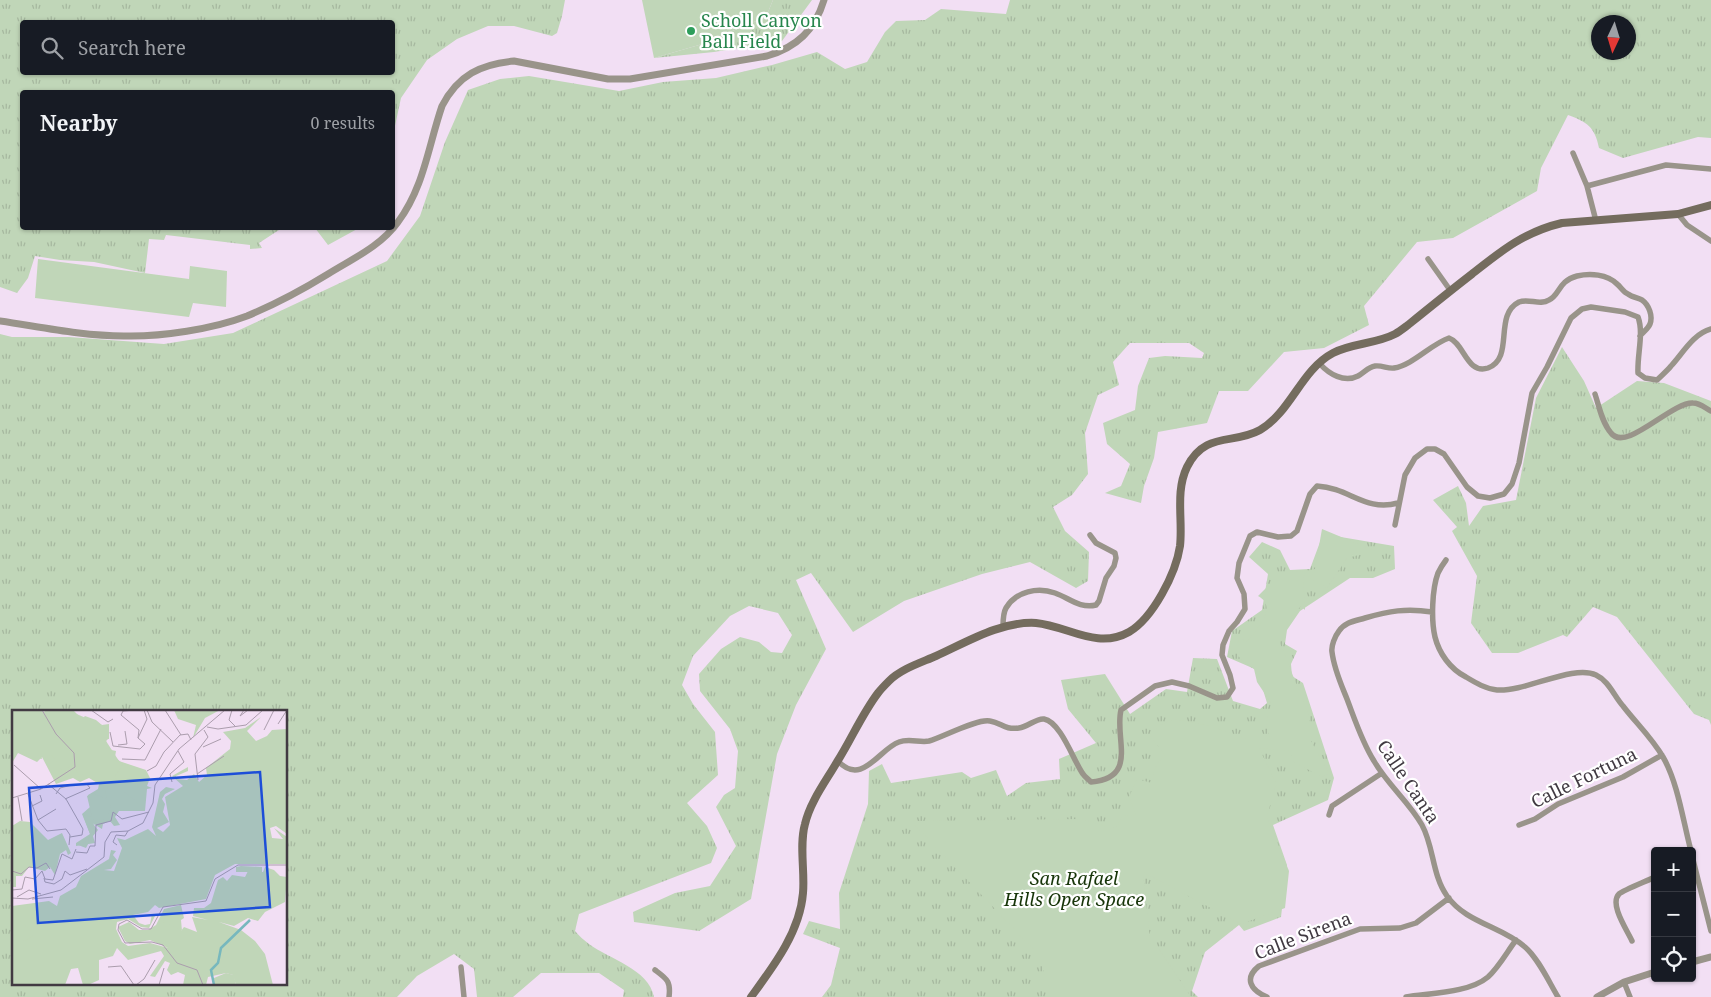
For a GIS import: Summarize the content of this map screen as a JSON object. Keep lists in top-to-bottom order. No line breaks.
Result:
{"streets":{"street":["Calle Fortuna","Calle Canta","Calle Sirena"]},"crossings":[["Calle Canta","Calle Sirena"]],"parks":["San Rafael Hills Open Space"],"places":["Scholl Canyon Ball Field"],"north":"bottom","page":{"search":"Search here","heading":["Nearby","0 results"],"map_buttons":["+","−"]}}
